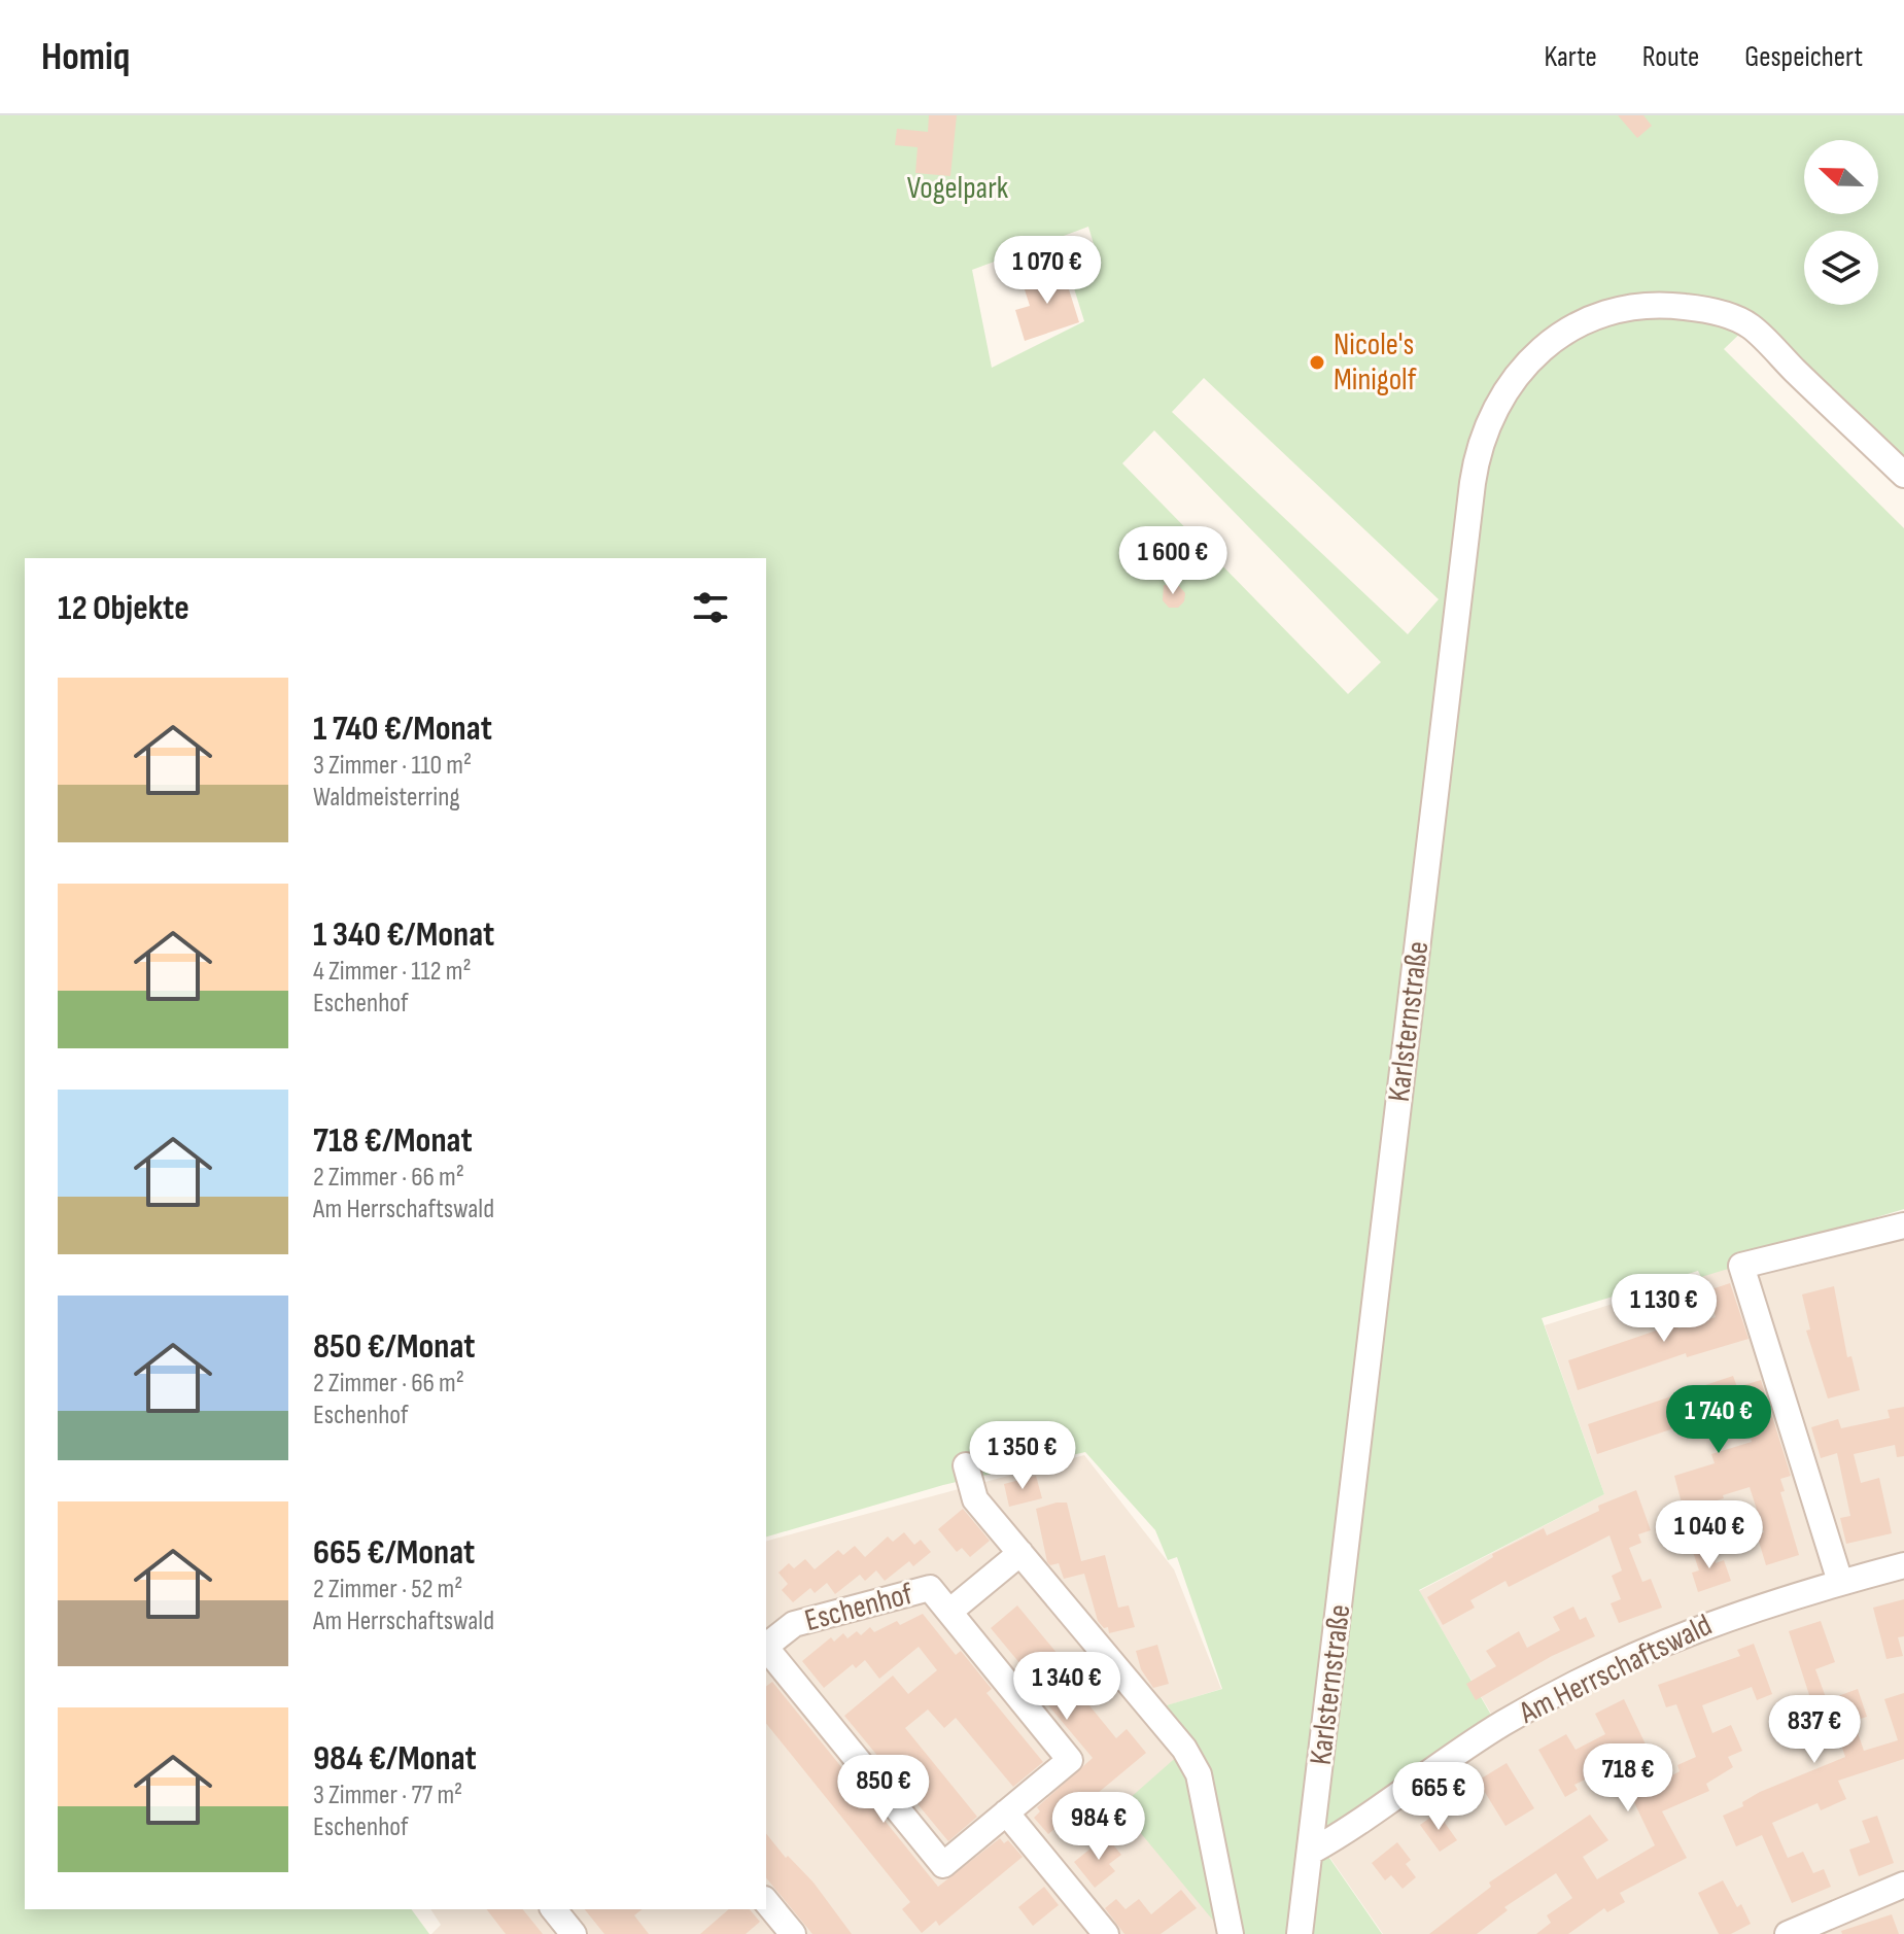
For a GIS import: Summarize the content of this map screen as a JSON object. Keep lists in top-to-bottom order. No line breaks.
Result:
{"streets":{"street":["Karlsternstraße","Eschenhof","Am Herrschaftswald"]},"crossings":[["Karlsternstraße","Am Herrschaftswald"]],"parks":["Vogelpark"],"places":["Nicole's Minigolf"],"north":"left","page":{"header":"Homiq","nav":["Karte","Route","Gespeichert"],"price":["1 070 €","1 600 €","1 130 €","1 740 €","1 350 €","1 040 €","1 340 €","837 €","718 €","850 €","665 €","984 €"],"heading":"12 Objekte","list":[{"name":"1 740 €/Monat","note":"3 Zimmer · 110 m² · Waldmeisterring"},{"name":"1 340 €/Monat","note":"4 Zimmer · 112 m² · Eschenhof"},{"name":"718 €/Monat","note":"2 Zimmer · 66 m² · Am Herrschaftswald"},{"name":"850 €/Monat","note":"2 Zimmer · 66 m² · Eschenhof"},{"name":"665 €/Monat","note":"2 Zimmer · 52 m² · Am Herrschaftswald"},{"name":"984 €/Monat","note":"3 Zimmer · 77 m² · Eschenhof"}]}}
